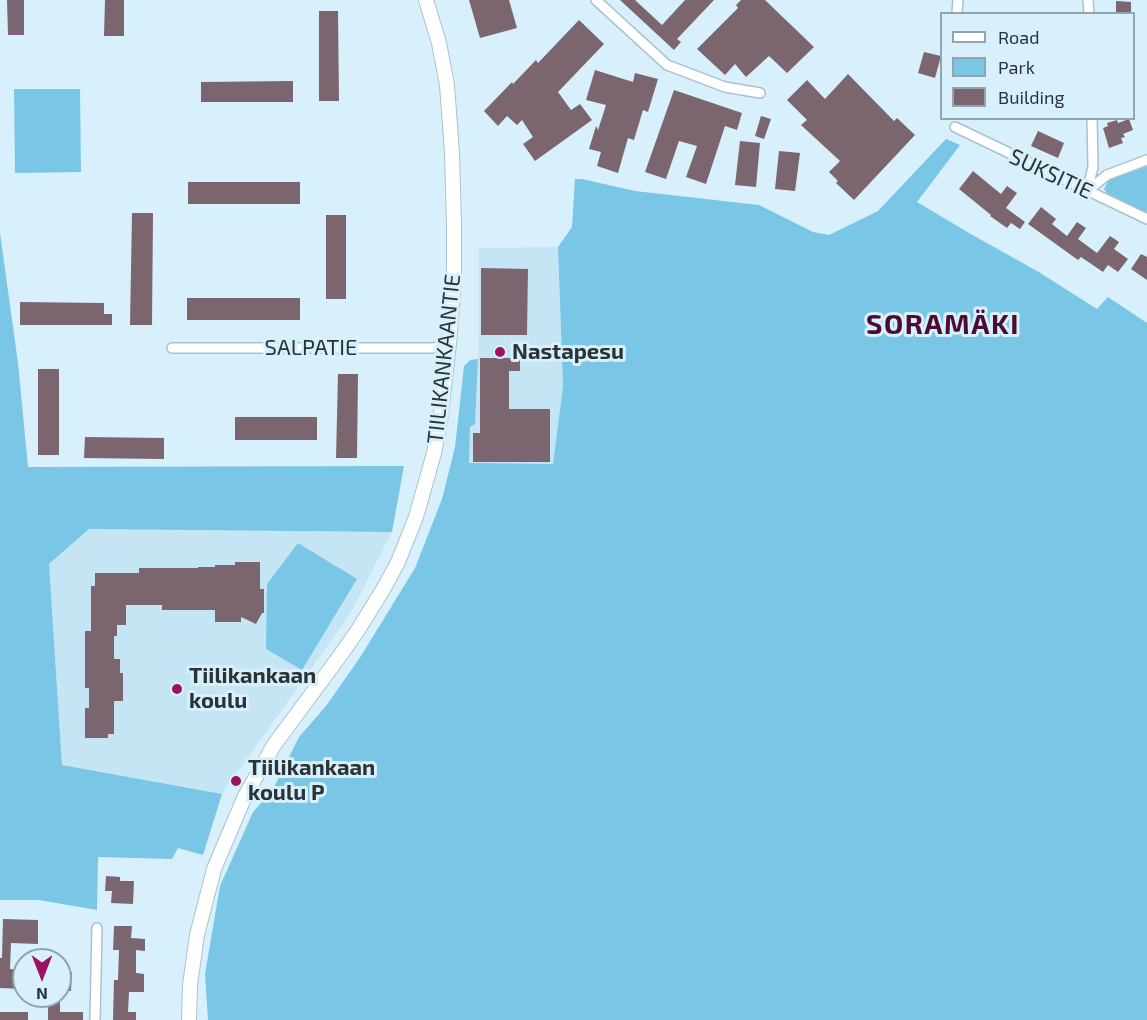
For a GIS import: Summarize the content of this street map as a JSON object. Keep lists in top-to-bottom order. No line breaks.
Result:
{"streets":{"street":["SUKSITIE","SALPATIE","TIILIKANKAANTIE"]},"crossings":[["SALPATIE","TIILIKANKAANTIE"]],"districts":["SORAMÄKI"],"places":["Nastapesu","Tiilikankaan koulu","Tiilikankaan koulu P"],"legend":["Road","Park","Building"],"north":"bottom"}
